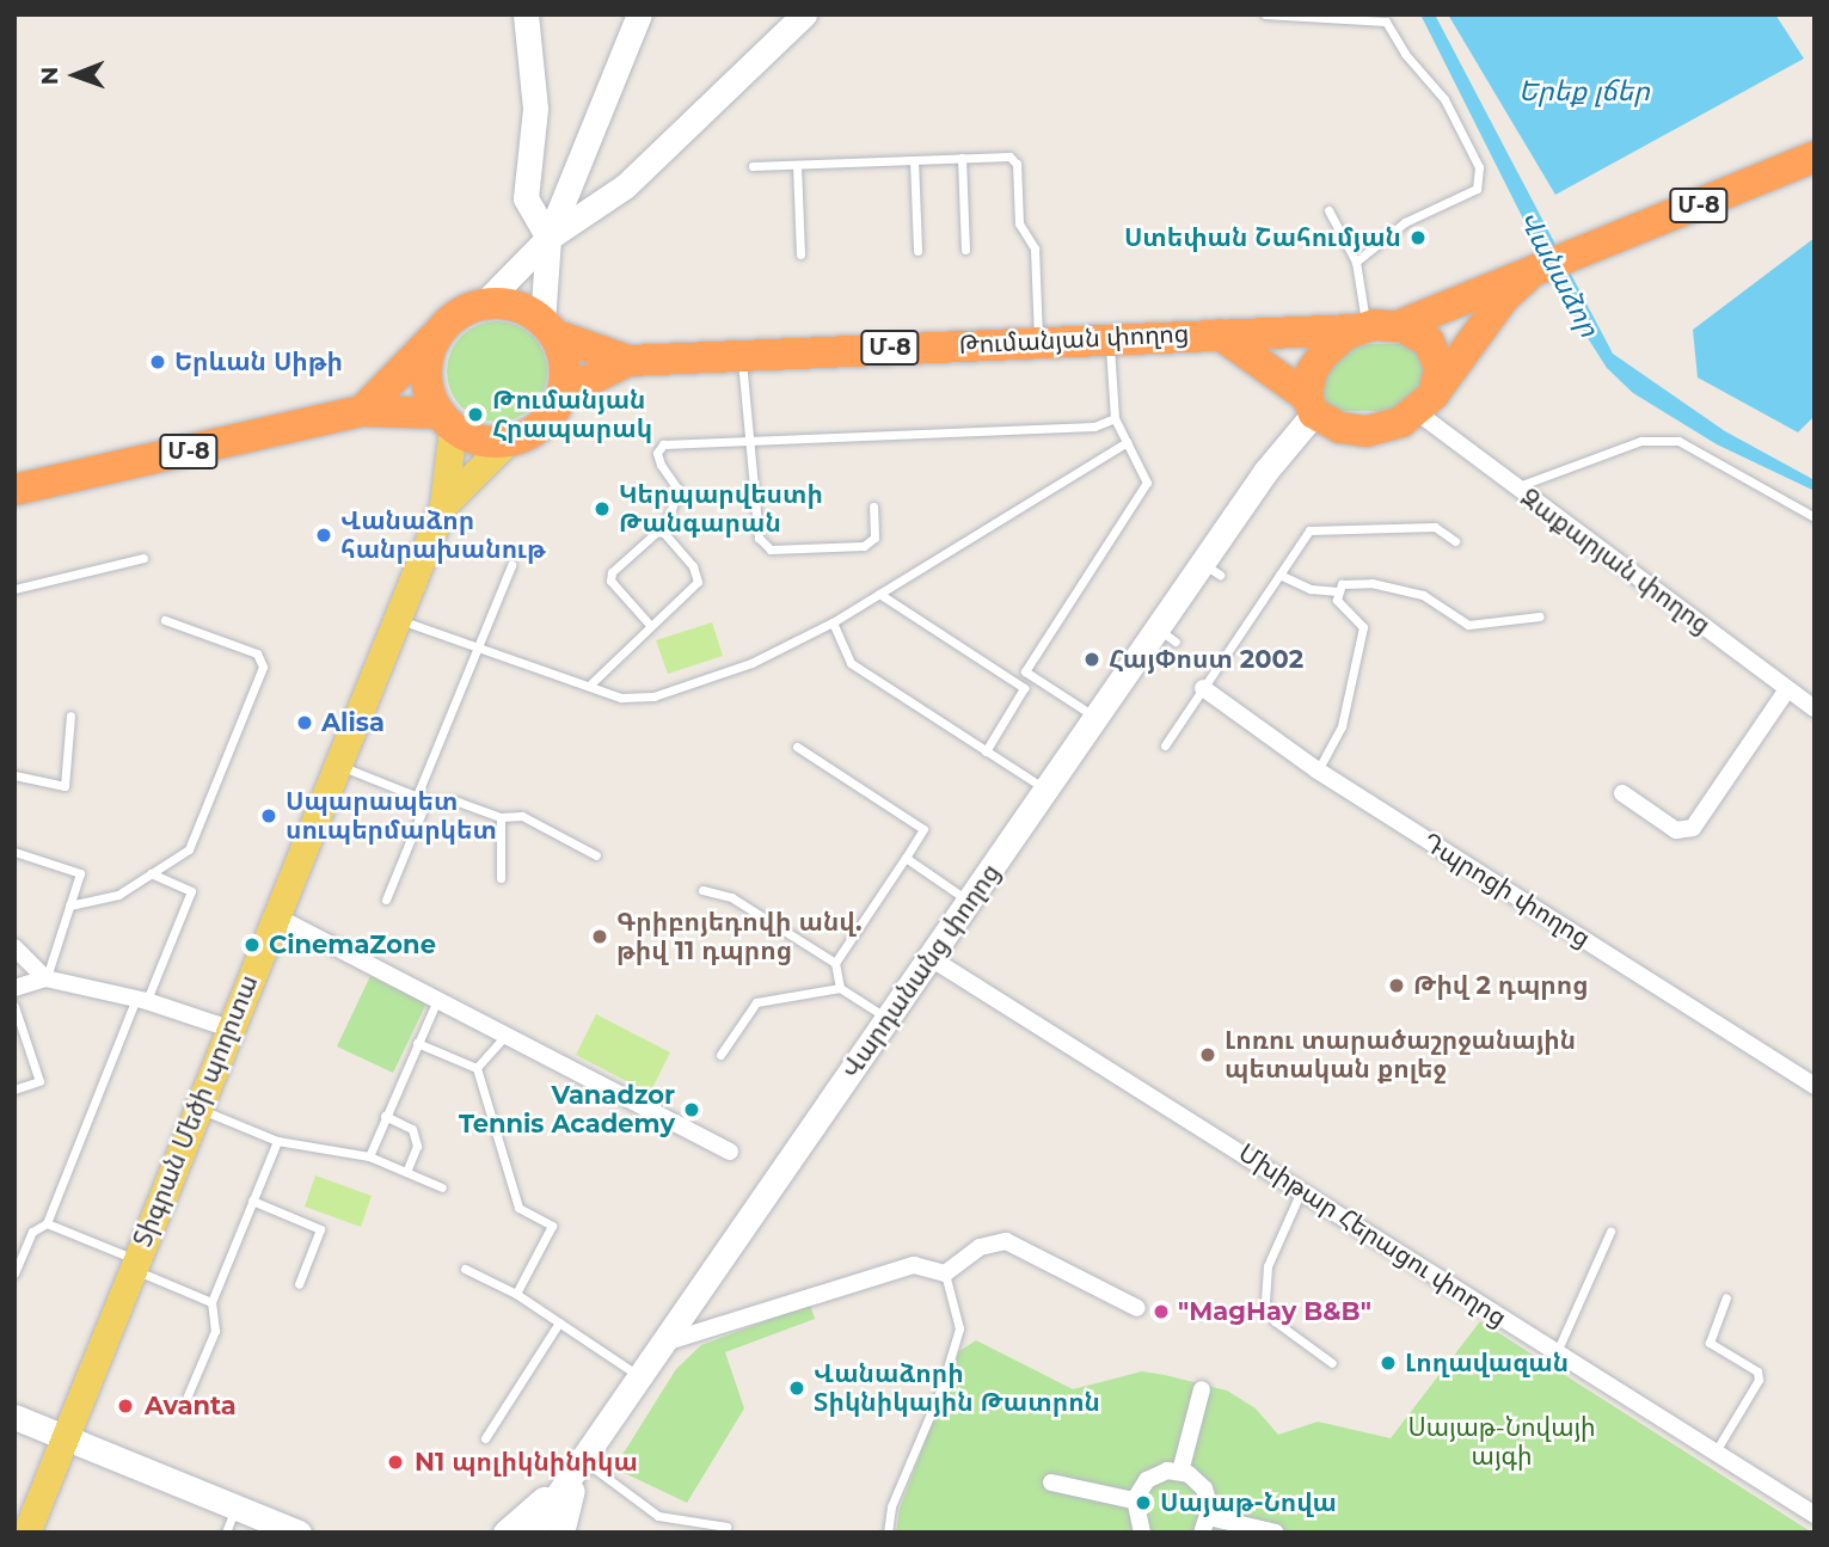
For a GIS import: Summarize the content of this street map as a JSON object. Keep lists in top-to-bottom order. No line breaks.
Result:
{"streets":{"highway":["Մ-8","Թումանյան փողոց"],"main road":["Տիգրան Մեծի պողոտա"],"street":["Զաքարյան փողոց","Դպրոցի փողոց","Վարդանանց փողոց","Մխիթար Հերացու փողոց"]},"crossings":[["Մ-8","Թումանյան փողոց"],["Մ-8","Զաքարյան փողոց"],["Մ-8","Վարդանանց փողոց"],["Մ-8","Տիգրան Մեծի պողոտա"],["Զաքարյան փողոց","Վարդանանց փողոց"],["Վարդանանց փողոց","Մխիթար Հերացու փողոց"]],"water":["Երեք լճեր","Վանաձոր"],"parks":["Սայաթ-Նովայի այգի"],"places":["Ստեփան Շահումյան","Երևան Սիթի","Թումանյան Հրապարակ","Կերպարվեստի Թանգարան","Վանաձոր հանրախանութ","ՀայՓոստ 2002","Alisa","Սպարապետ սուպերմարկետ","Գրիբոյեդովի անվ. թիվ 11 դպրոց","CinemaZone","Թիվ 2 դպրոց","Լոռու տարածաշրջանային պետական քոլեջ","Vanadzor Tennis Academy","\"MagHay B&B\"","Լողավազան","Վանաձորի Տիկնիկային Թատրոն","Avanta","N1 պոլիկնինիկա","Սայաթ-Նովա"],"north":"left"}
